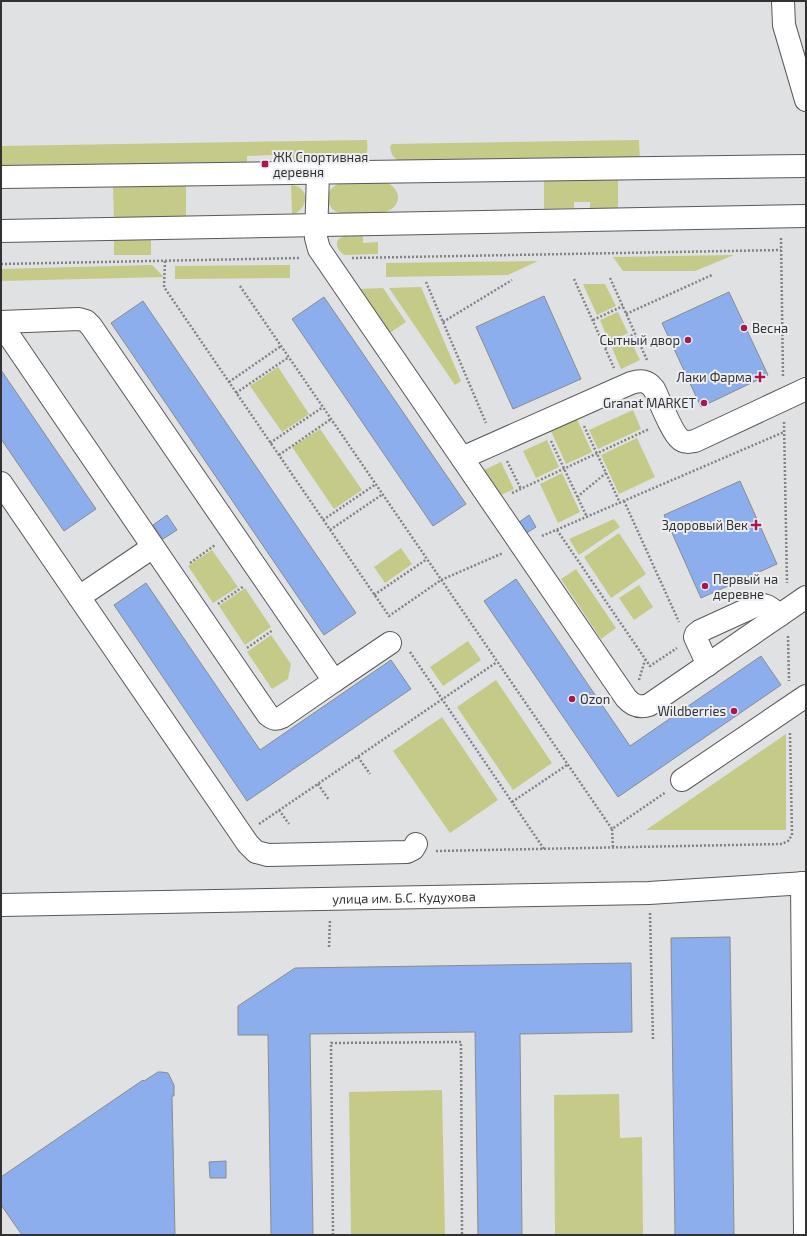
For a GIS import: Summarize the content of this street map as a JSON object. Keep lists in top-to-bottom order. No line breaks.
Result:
{"streets":{"street":["улица им. Б.С. Кудухова"]},"places":{"transit":["ЖК Спортивная деревня"],"other":["Весна","Сытный двор","Granat MARKET","Первый на деревне","Ozon","Wildberries"],"health":["Лаки Фарма","Здоровый Век"]}}
